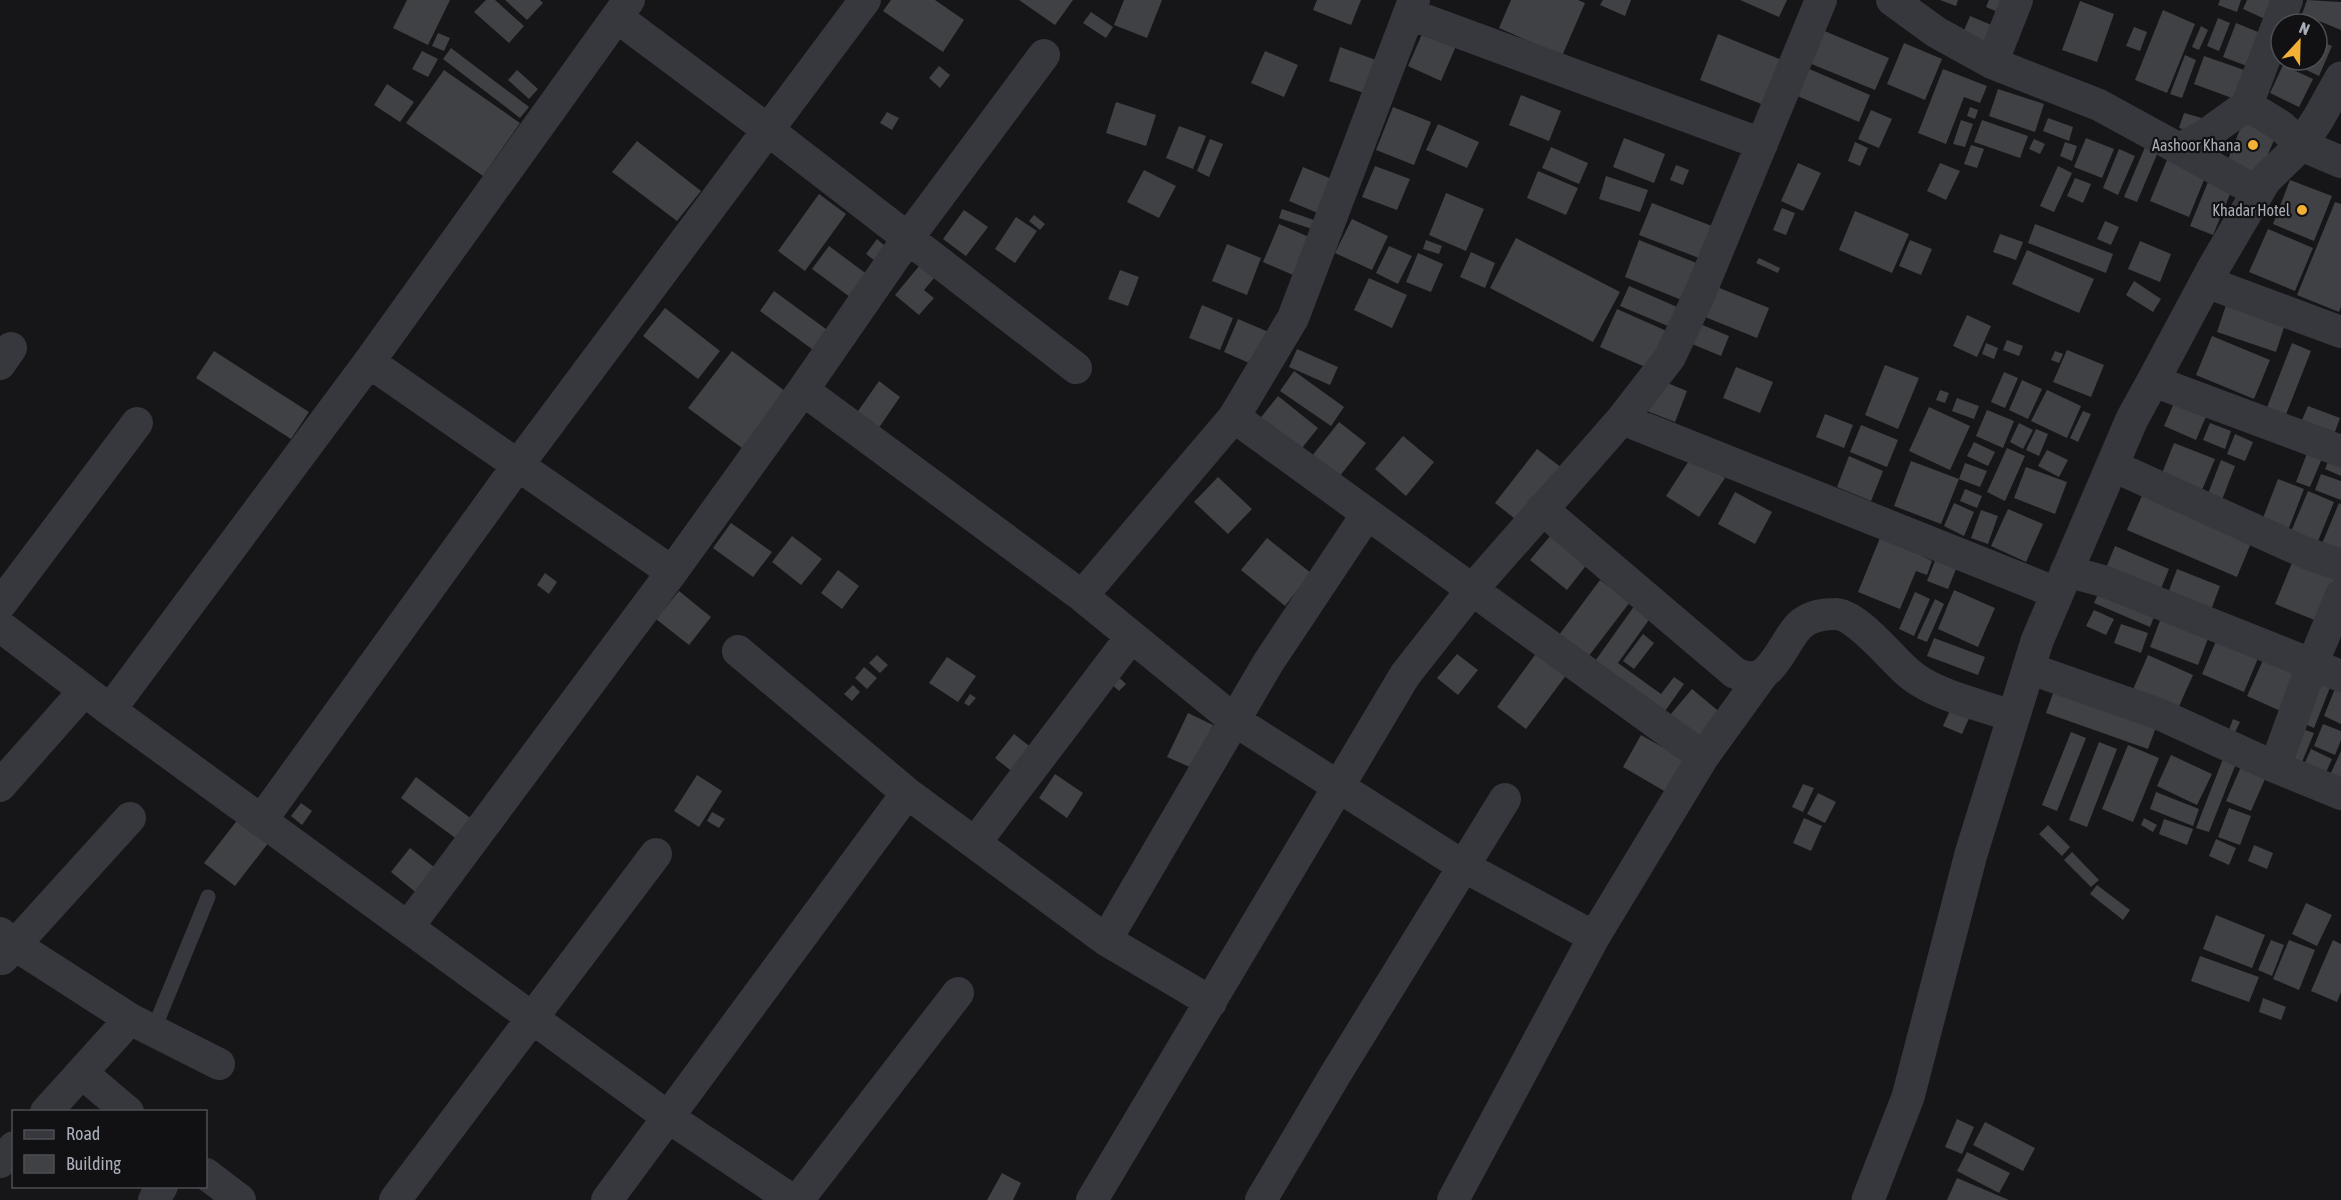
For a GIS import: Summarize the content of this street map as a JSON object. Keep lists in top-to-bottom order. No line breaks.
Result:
{"places":["Aashoor Khana","Khadar Hotel"],"legend":["Road","Building"],"north":"top"}
